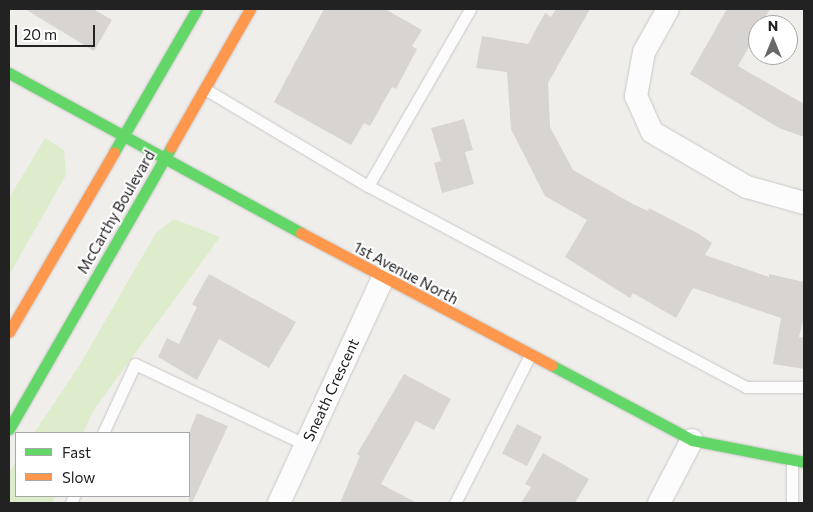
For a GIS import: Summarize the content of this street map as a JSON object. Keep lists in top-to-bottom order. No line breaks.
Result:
{"streets":{"main road":["McCarthy Boulevard","1st Avenue North"],"street":["Sneath Crescent"]},"crossings":[["McCarthy Boulevard","1st Avenue North"],["1st Avenue North","Sneath Crescent"]],"legend":["Fast","Slow"],"scale_bar":"20 m","north":"top"}
